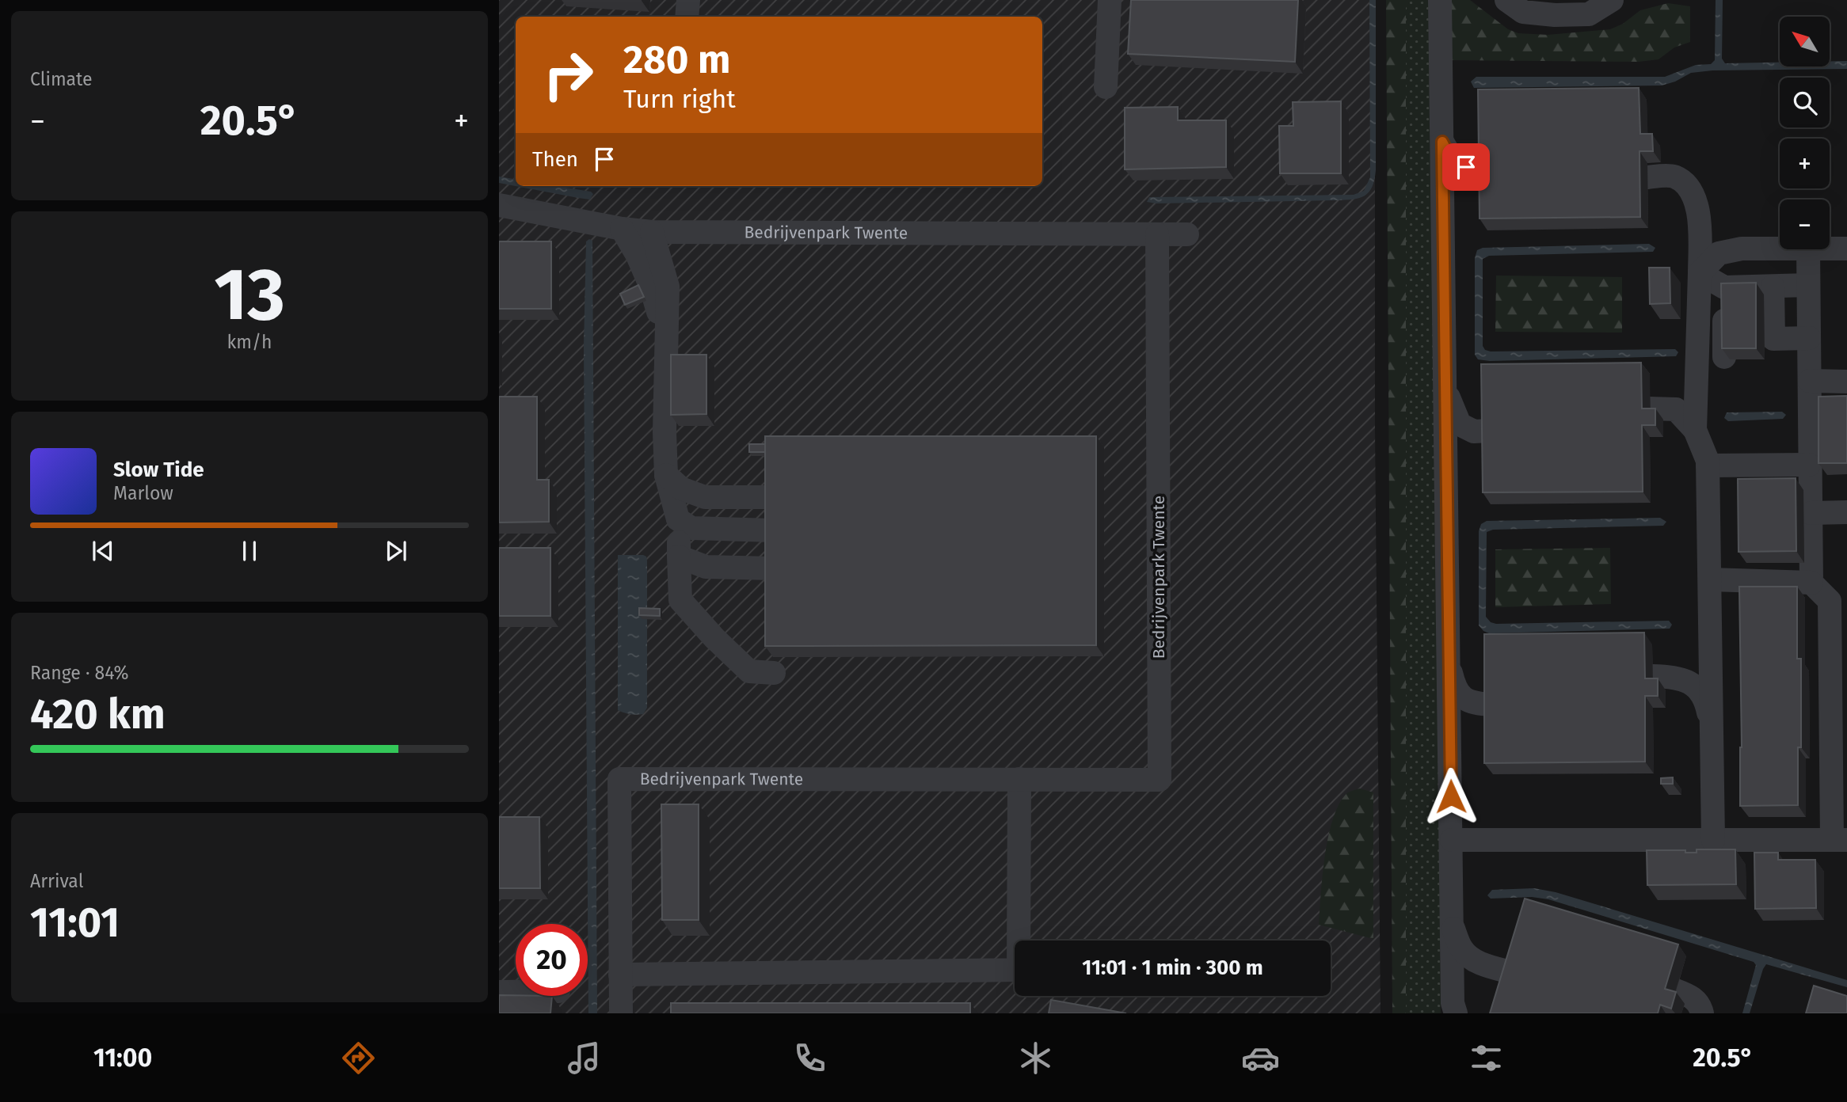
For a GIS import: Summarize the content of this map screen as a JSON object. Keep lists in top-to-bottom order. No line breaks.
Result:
{"streets":{"street":["Bedrijvenpark Twente"]},"north":"top left","page":{"tile":["Climate",["13","km/h"],["Range · 84%","420 km"],["Arrival","11:01"]],"map_buttons":["+","−"],"turn":["280 m","Turn right"],"heat":["−","20.5°","+"],"then":"Then","song":["Slow Tide","Marlow"],"limit":"20","trip":"11:01 · 1 min · 300 m","tabs":["11:00","20.5°"]}}
